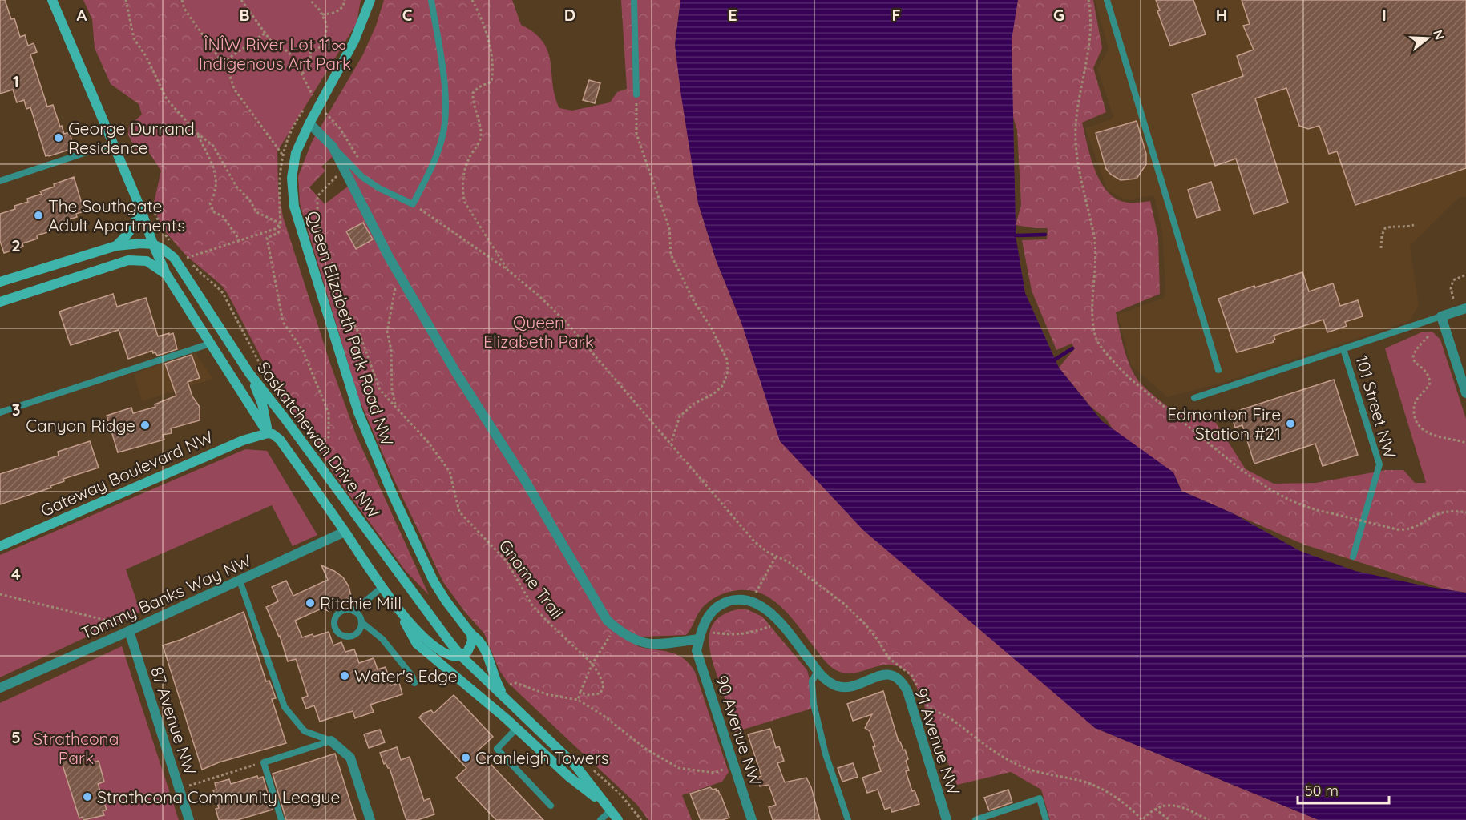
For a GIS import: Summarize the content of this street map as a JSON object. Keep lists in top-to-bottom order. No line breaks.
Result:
{"streets":{"main road":["Queen Elizabeth Park Road NW","Saskatchewan Drive NW","Gateway Boulevard NW"],"street":["101 Street NW","Tommy Banks Way NW","87 Avenue NW","90 Avenue NW","91 Avenue NW"],"path":["Gnome Trail"]},"crossings":[["Queen Elizabeth Park Road NW","Saskatchewan Drive NW"],["Saskatchewan Drive NW","Gateway Boulevard NW"],["Saskatchewan Drive NW","Tommy Banks Way NW"],["Tommy Banks Way NW","87 Avenue NW"]],"parks":["ÎNÎW River Lot 11∞ Indigenous Art Park","Queen Elizabeth Park","Strathcona Park"],"places":["George Durrand Residence","The Southgate Adult Apartments","Edmonton Fire Station #21","Canyon Ridge","Ritchie Mill","Water's Edge","Cranleigh Towers","Strathcona Community League"],"scale_bar":"50 m","north":"right","grid":{"columns":["A","B","C","D","E","F","G","H","I"],"rows":["1","2","3","4","5"]}}
